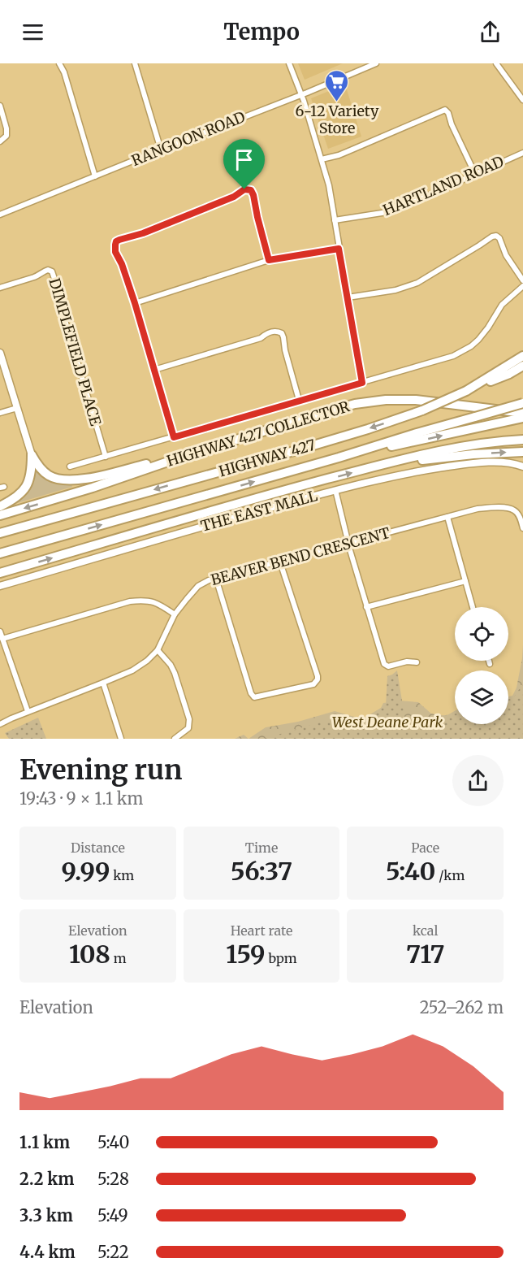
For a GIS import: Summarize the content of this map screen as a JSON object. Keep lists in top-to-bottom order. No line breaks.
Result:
{"streets":{"highway":["HIGHWAY 427 COLLECTOR","HIGHWAY 427"],"main road":["THE EAST MALL"],"street":["RANGOON ROAD","HARTLAND ROAD","DIMPLEFIELD PLACE","BEAVER BEND CRESCENT"]},"parks":["West Deane Park"],"places":{"supermarket":["6-12 Variety Store"]},"page":{"header":"Tempo","heading":["Evening run","19:43 · 9 × 1.1 km"],"stats":[["Distance","9.99 km"],["Time","56:37"],["Pace","5:40 /km"],["Elevation","108 m"],["Heart rate","159 bpm"],["kcal","717"]],"chart":["Elevation","252–262 m"],"list":[{"name":"1.1 km","note":"5:40"},{"name":"2.2 km","note":"5:28"},{"name":"3.3 km","note":"5:49"},{"name":"4.4 km","note":"5:22"}]}}
